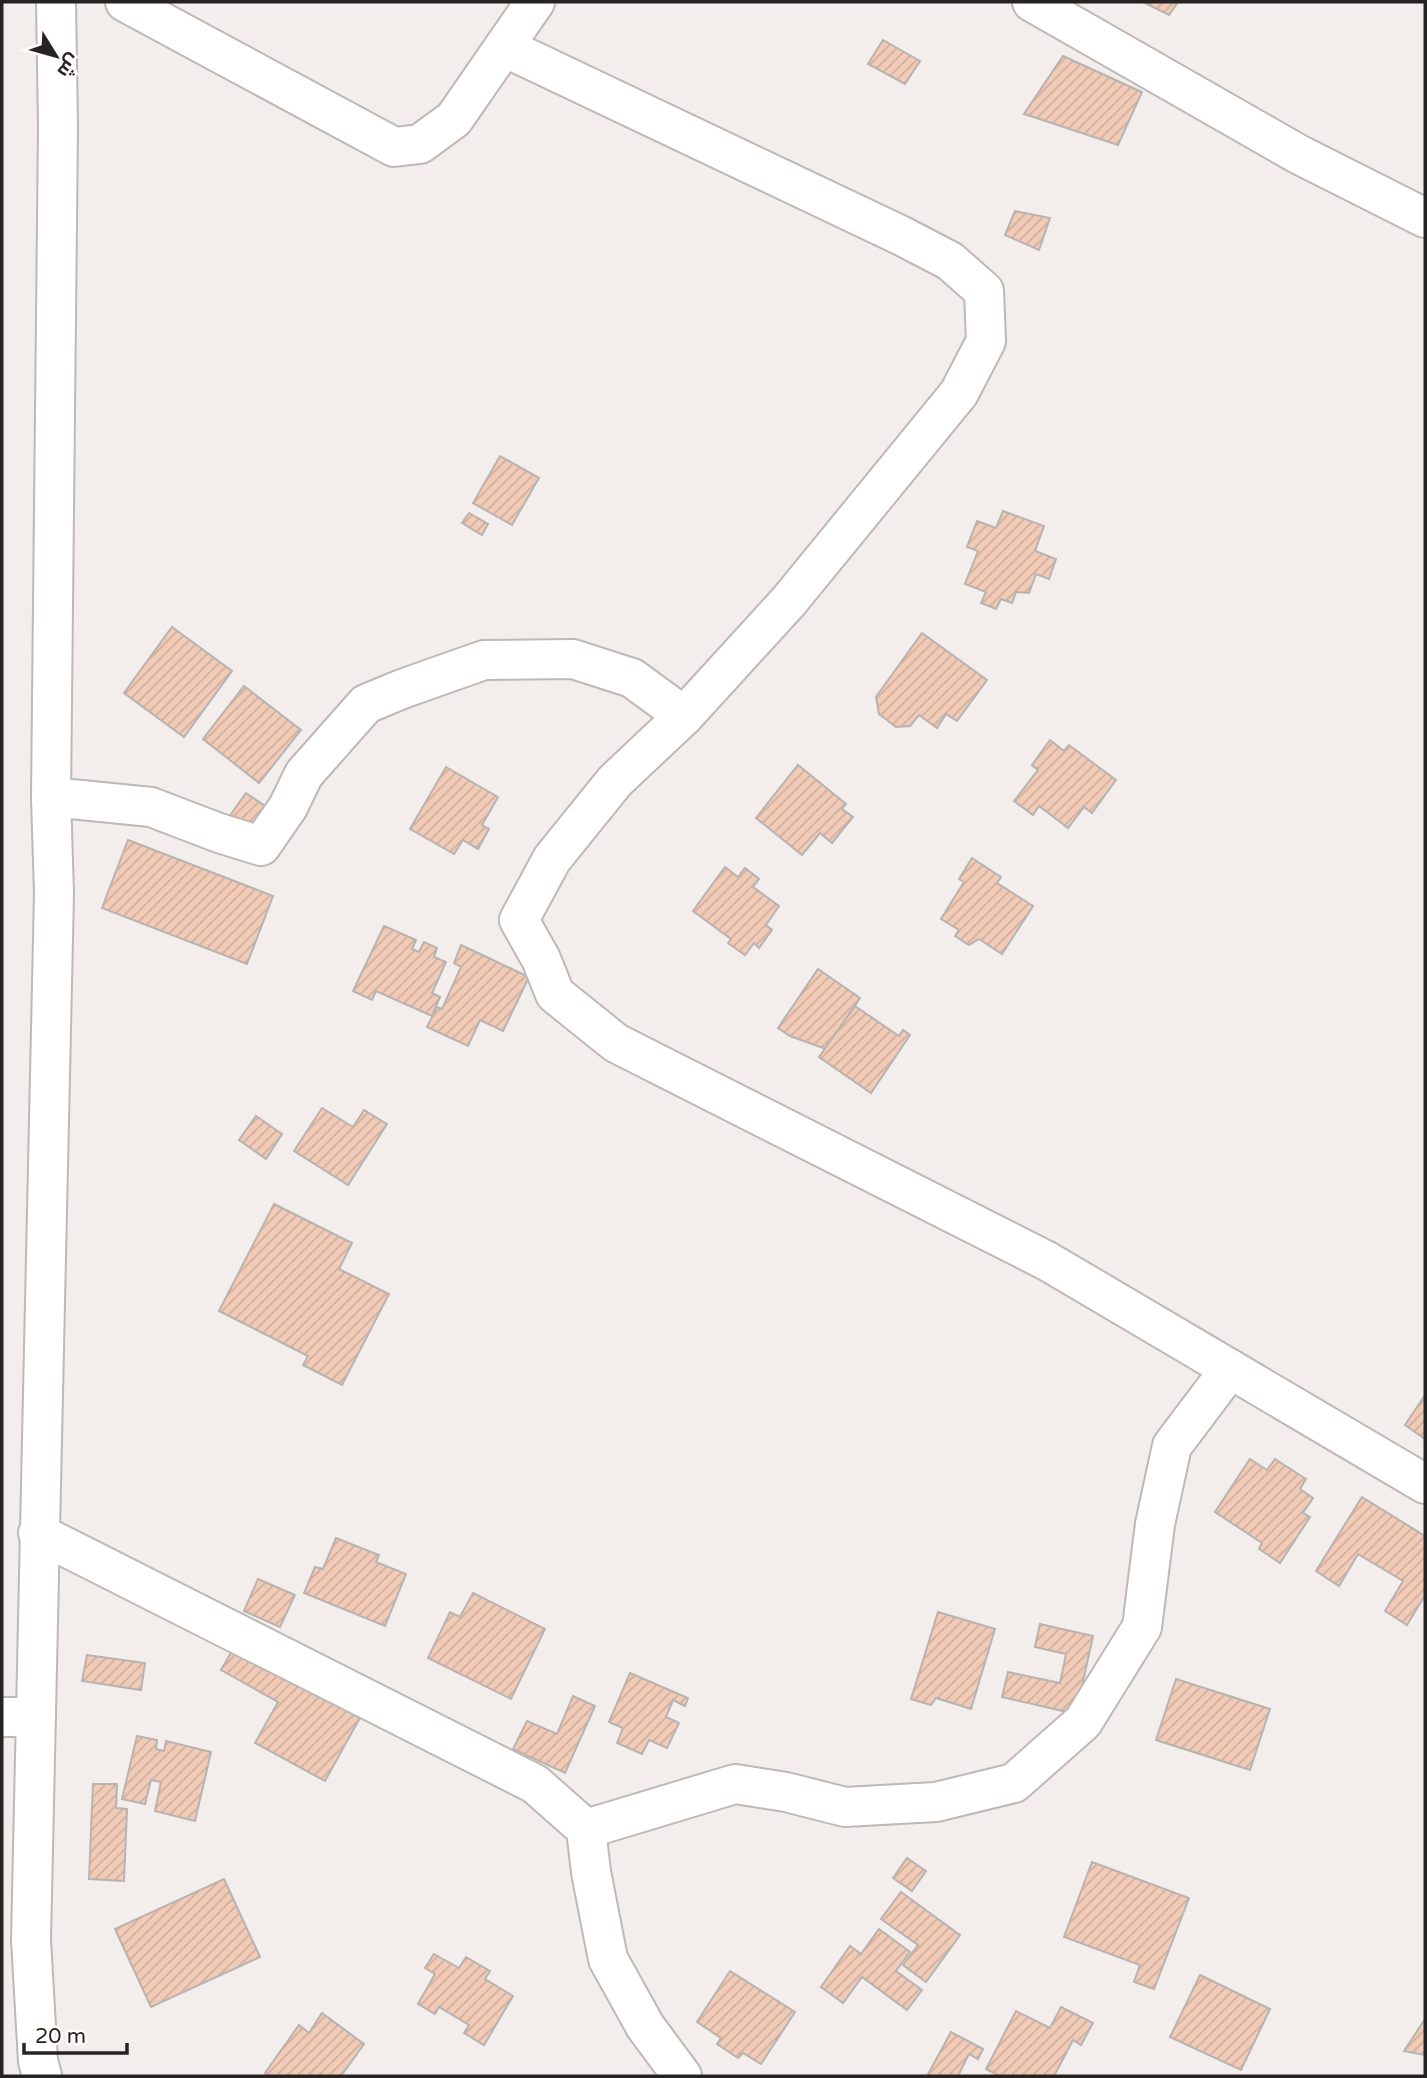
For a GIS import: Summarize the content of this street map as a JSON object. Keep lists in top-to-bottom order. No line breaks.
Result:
{"scale_bar":"20 m","north":"bottom right"}
